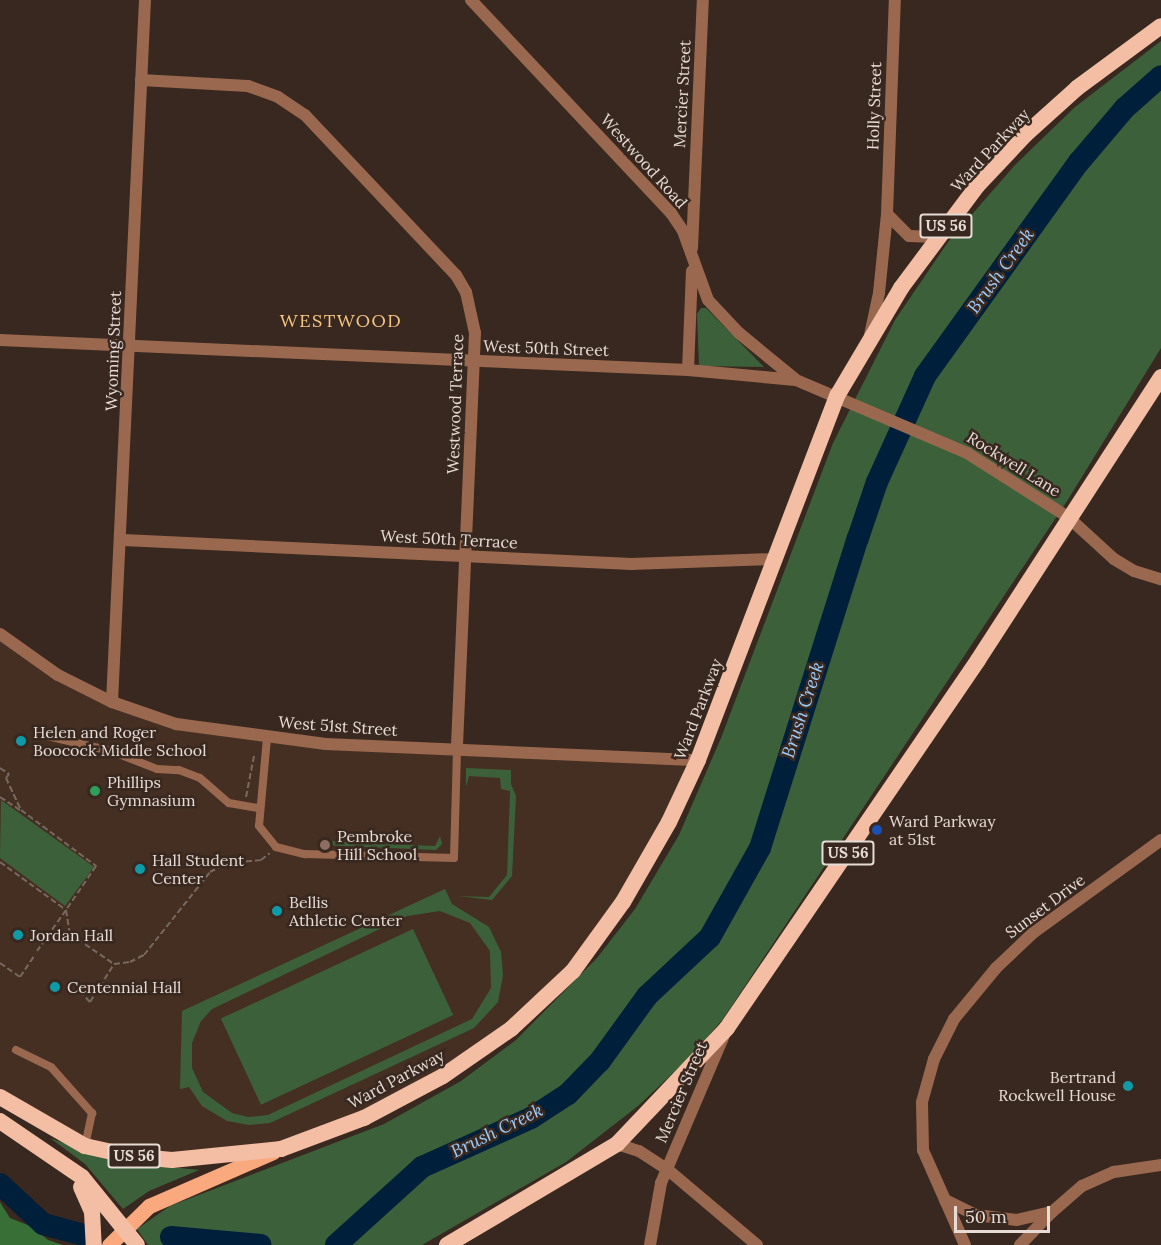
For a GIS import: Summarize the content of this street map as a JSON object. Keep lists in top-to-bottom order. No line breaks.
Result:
{"streets":{"highway":["Ward Parkway","US 56"],"street":["Mercier Street","Holly Street","Westwood Road","West 50th Street","Wyoming Street","Westwood Terrace","Rockwell Lane","West 50th Terrace","West 51st Street","Sunset Drive"]},"crossings":[["Mercier Street","Westwood Road"],["Mercier Street","US 56"],["Mercier Street","West 50th Street"],["Holly Street","Ward Parkway"],["Ward Parkway","US 56"],["Ward Parkway","West 50th Street"],["Ward Parkway","Rockwell Lane"],["Ward Parkway","West 50th Terrace"],["Ward Parkway","West 51st Street"],["Westwood Road","West 50th Street"],["US 56","Rockwell Lane"],["West 50th Street","Wyoming Street"],["West 50th Street","Westwood Terrace"],["West 50th Street","Rockwell Lane"],["Wyoming Street","Westwood Terrace"],["Wyoming Street","West 50th Terrace"],["Wyoming Street","West 51st Street"],["Westwood Terrace","West 50th Terrace"],["Westwood Terrace","West 51st Street"]],"districts":["WESTWOOD"],"water":["Brush Creek"],"places":["Helen and Roger Boocock Middle School","Phillips Gymnasium","Ward Parkway at 51st","Pembroke Hill School","Hall Student Center","Bellis Athletic Center","Jordan Hall","Centennial Hall","Bertrand Rockwell House"],"scale_bar":"50 m"}
